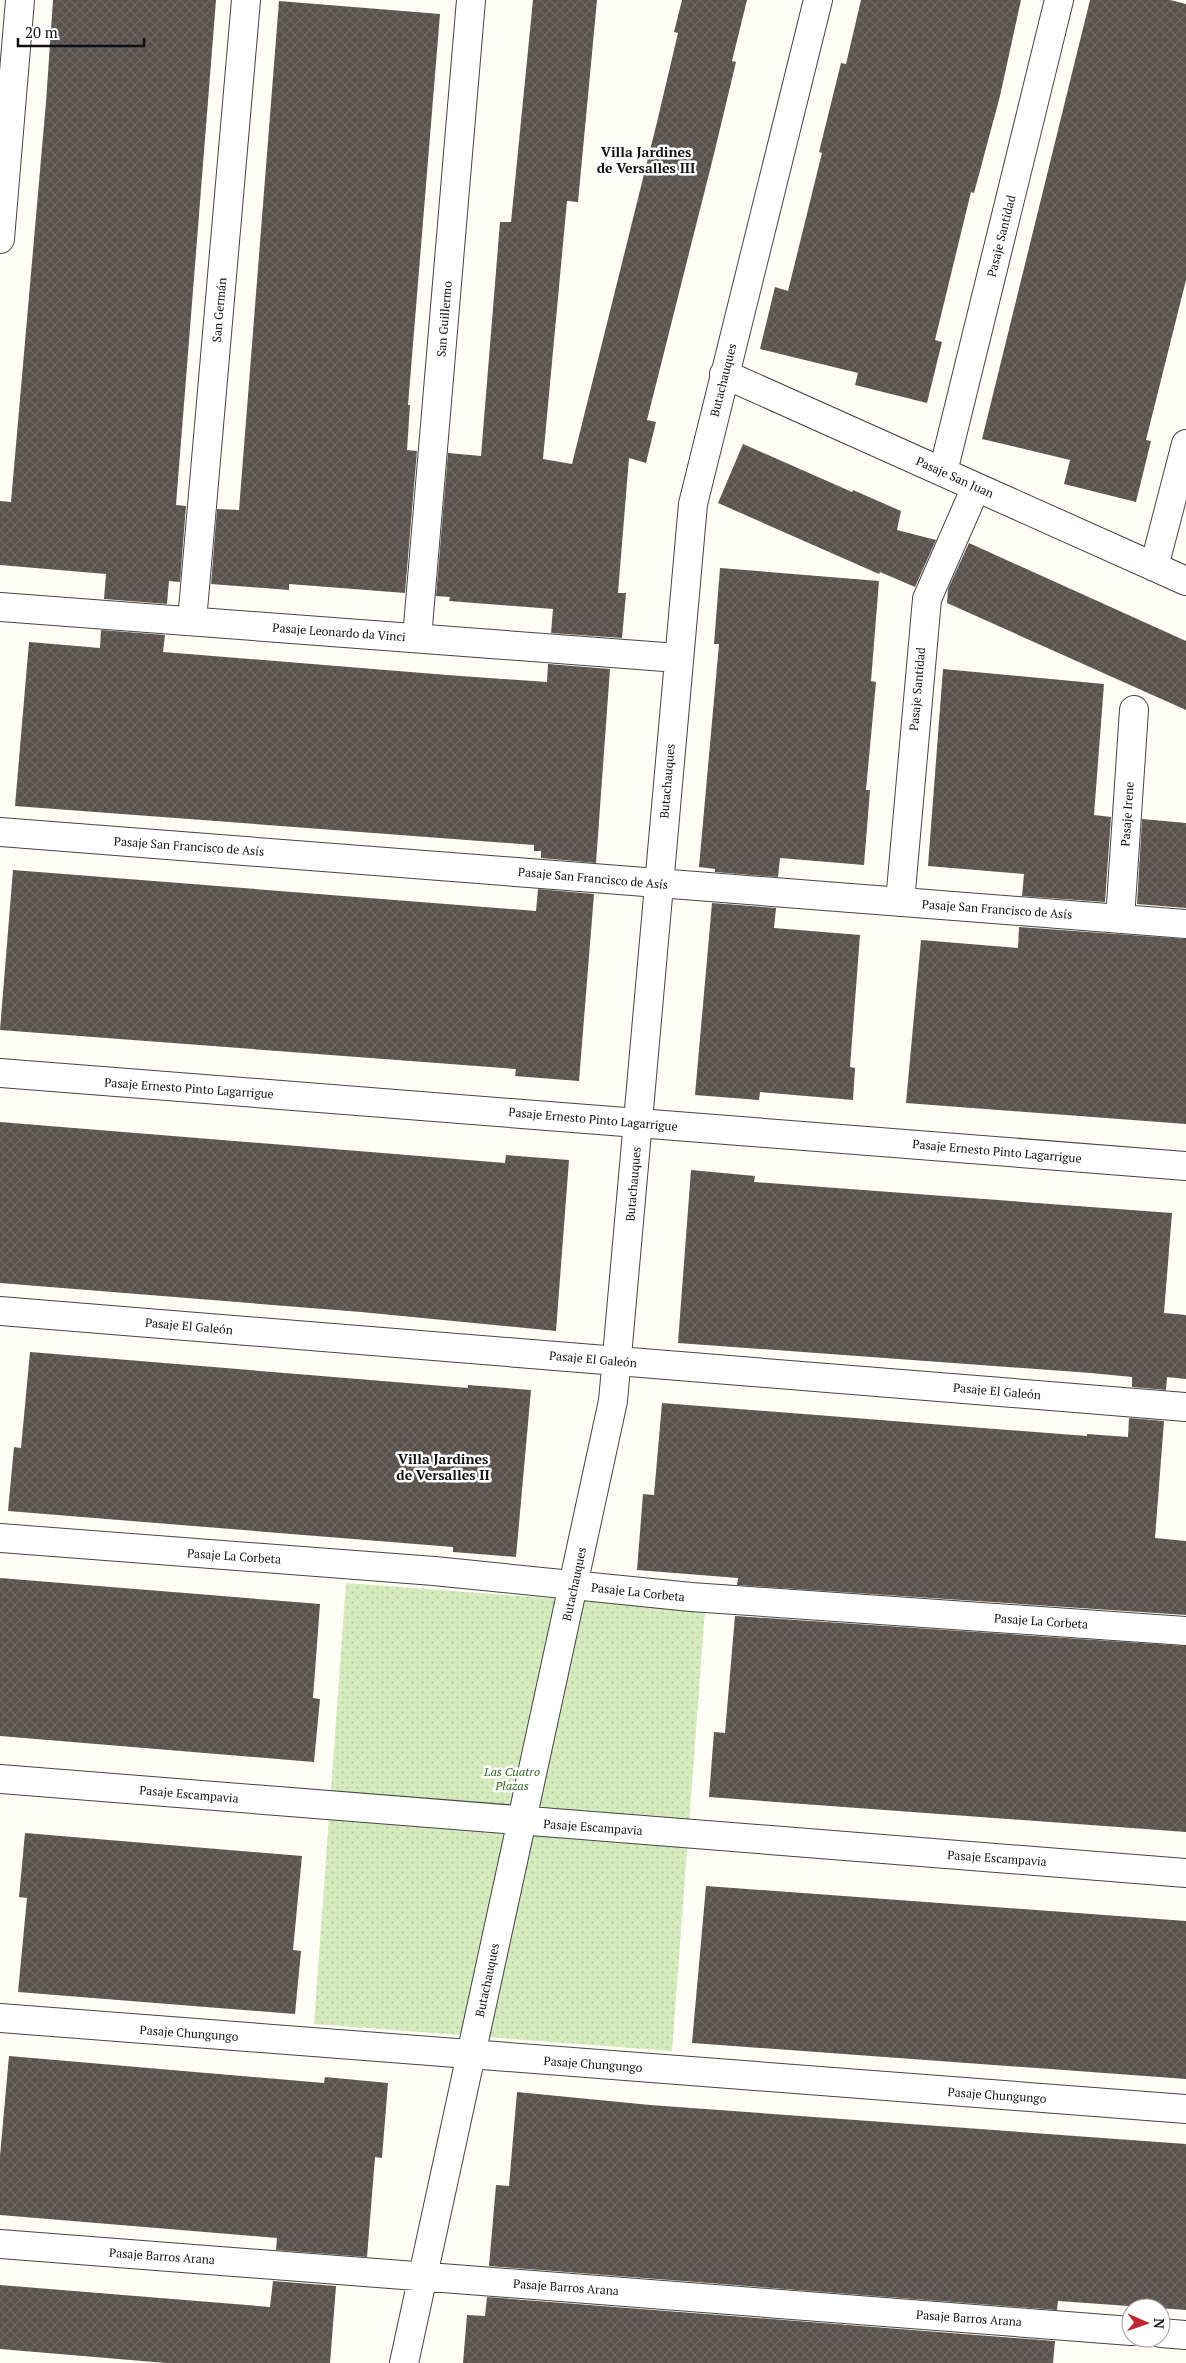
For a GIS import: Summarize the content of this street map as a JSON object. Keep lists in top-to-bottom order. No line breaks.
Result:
{"streets":{"street":["Pasaje Santidad","San Germán","San Guillermo","Butachauques","Pasaje San Juan","Pasaje Leonardo da Vinci","Pasaje Irene","Pasaje San Francisco de Asís","Pasaje Ernesto Pinto Lagarrigue","Pasaje El Galeón","Pasaje La Corbeta","Pasaje Escampavia","Pasaje Chungungo","Pasaje Barros Arana"]},"crossings":[["Pasaje Santidad","Pasaje San Juan"],["Pasaje Santidad","Pasaje San Francisco de Asís"],["San Germán","Pasaje Leonardo da Vinci"],["San Guillermo","Pasaje Leonardo da Vinci"],["Butachauques","Pasaje San Juan"],["Butachauques","Pasaje Leonardo da Vinci"],["Butachauques","Pasaje San Francisco de Asís"],["Butachauques","Pasaje Ernesto Pinto Lagarrigue"],["Butachauques","Pasaje El Galeón"],["Butachauques","Pasaje La Corbeta"],["Butachauques","Pasaje Escampavia"],["Butachauques","Pasaje Chungungo"],["Butachauques","Pasaje Barros Arana"],["Pasaje Irene","Pasaje San Francisco de Asís"]],"districts":["Villa Jardines de Versalles III","Villa Jardines de Versalles II"],"parks":["Las Cuatro Plazas"],"scale_bar":"20 m","north":"right"}
